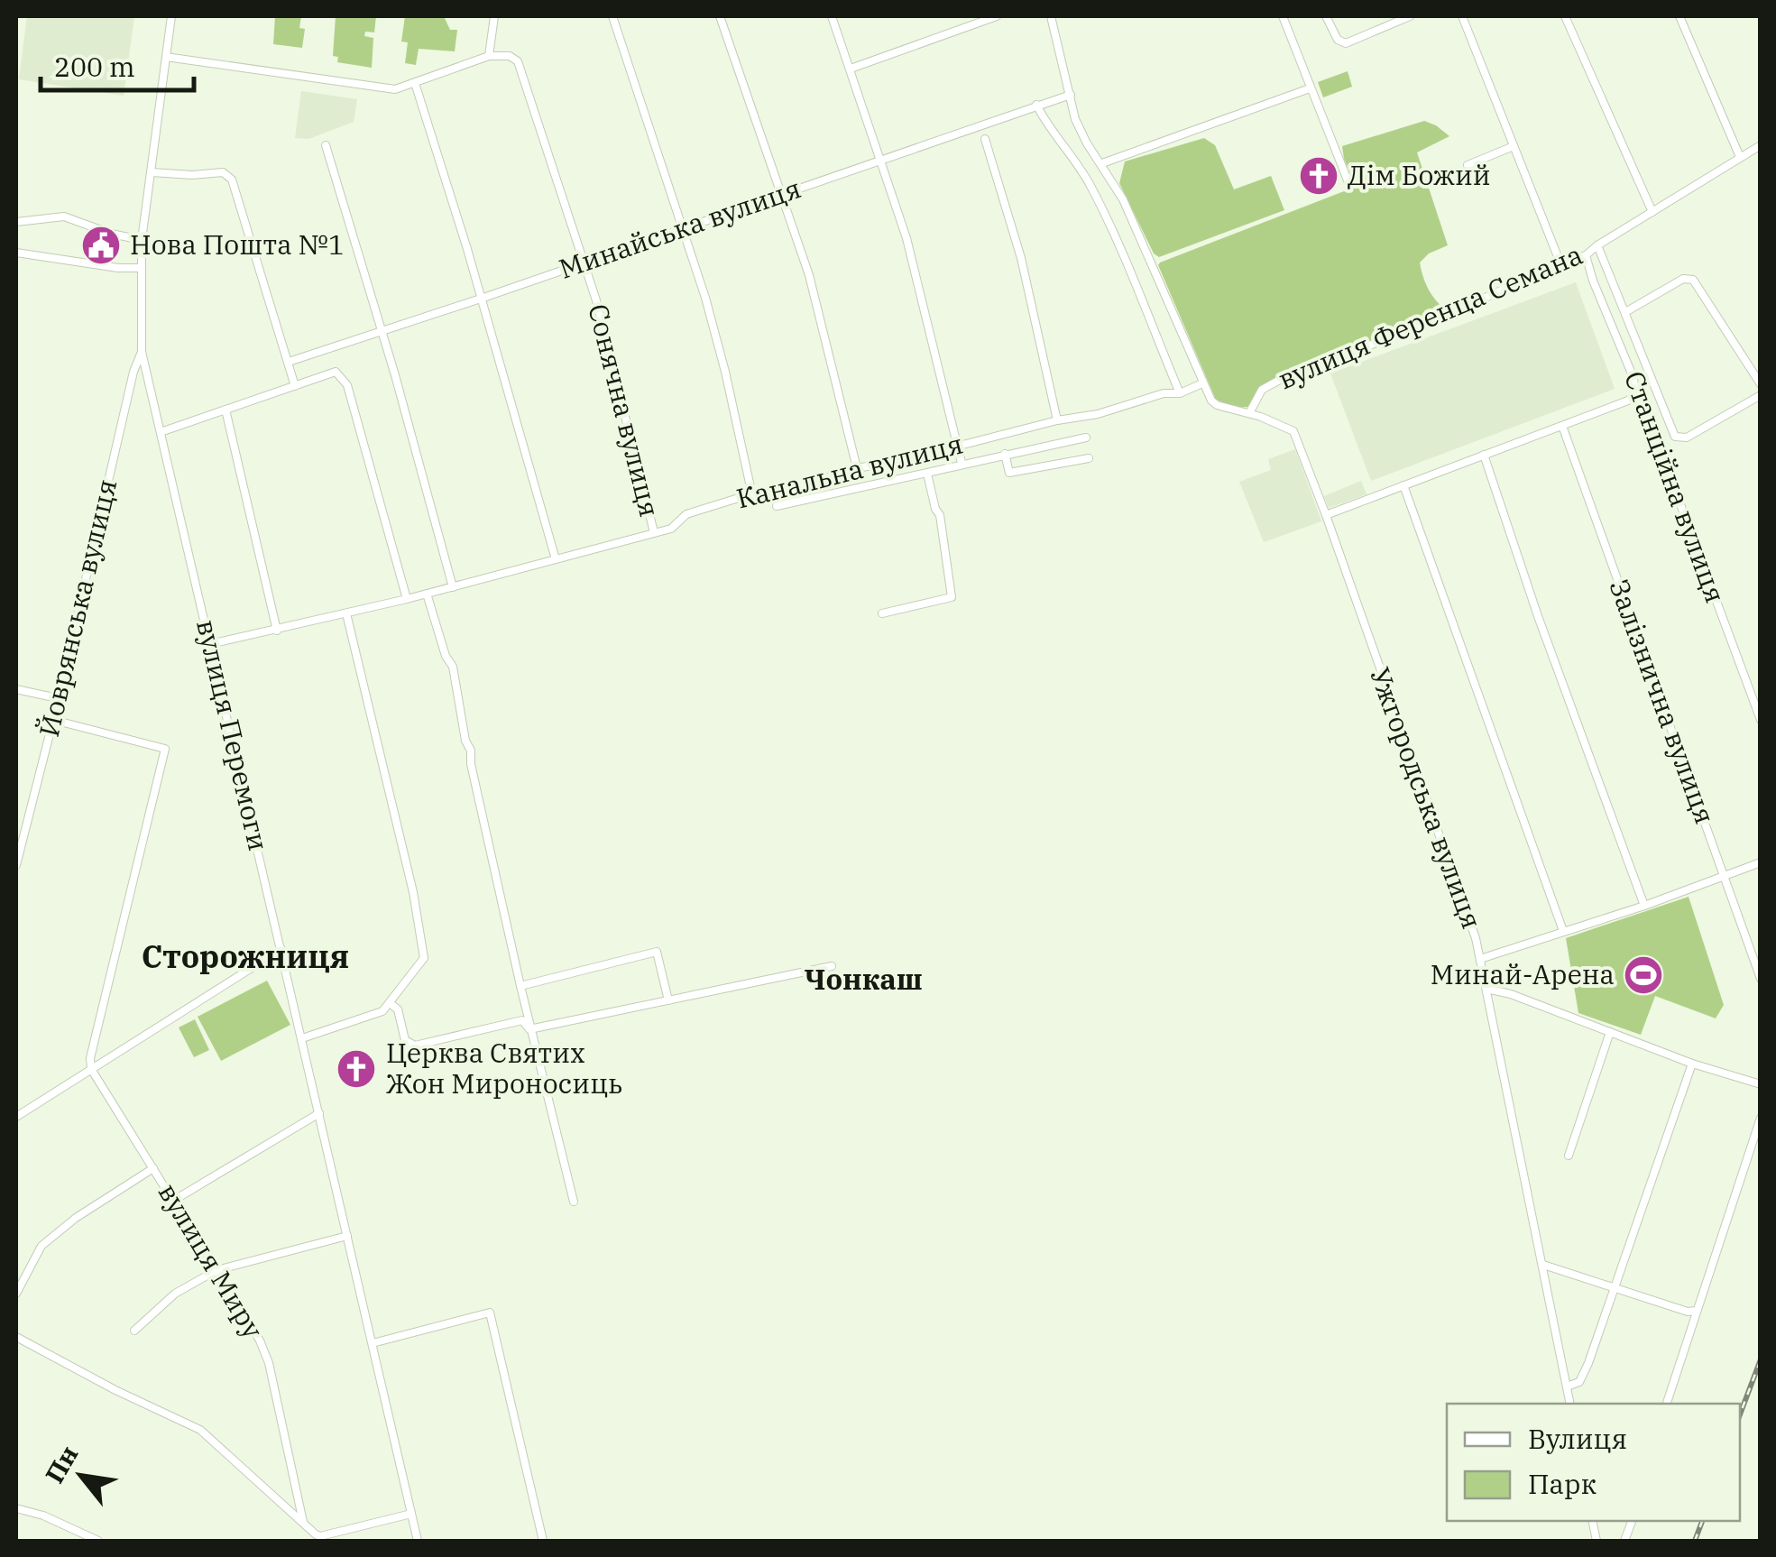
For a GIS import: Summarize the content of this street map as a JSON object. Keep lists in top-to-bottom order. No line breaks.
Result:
{"streets":{"street":["Минайська вулиця","вулиця Ференца Семана","Сонячна вулиця","Канальна вулиця","Станційна вулиця","Йоврянська вулиця","Залізнична вулиця","вулиця Перемоги","Ужгородська вулиця","вулиця Миру"]},"crossings":[["Минайська вулиця","Сонячна вулиця"],["вулиця Ференца Семана","Станційна вулиця"],["вулиця Ференца Семана","Ужгородська вулиця"],["Сонячна вулиця","Канальна вулиця"],["Канальна вулиця","вулиця Перемоги"],["Канальна вулиця","Ужгородська вулиця"],["Йоврянська вулиця","вулиця Перемоги"]],"districts":["Сторожниця","Чонкаш"],"places":{"church":["Дім Божий","Церква Святих Жон Мироносиць"],"public building":["Нова Пошта №1"],"sports":["Минай-Арена"]},"legend":["Вулиця","Парк"],"scale_bar":"200 m","north":"top left"}
